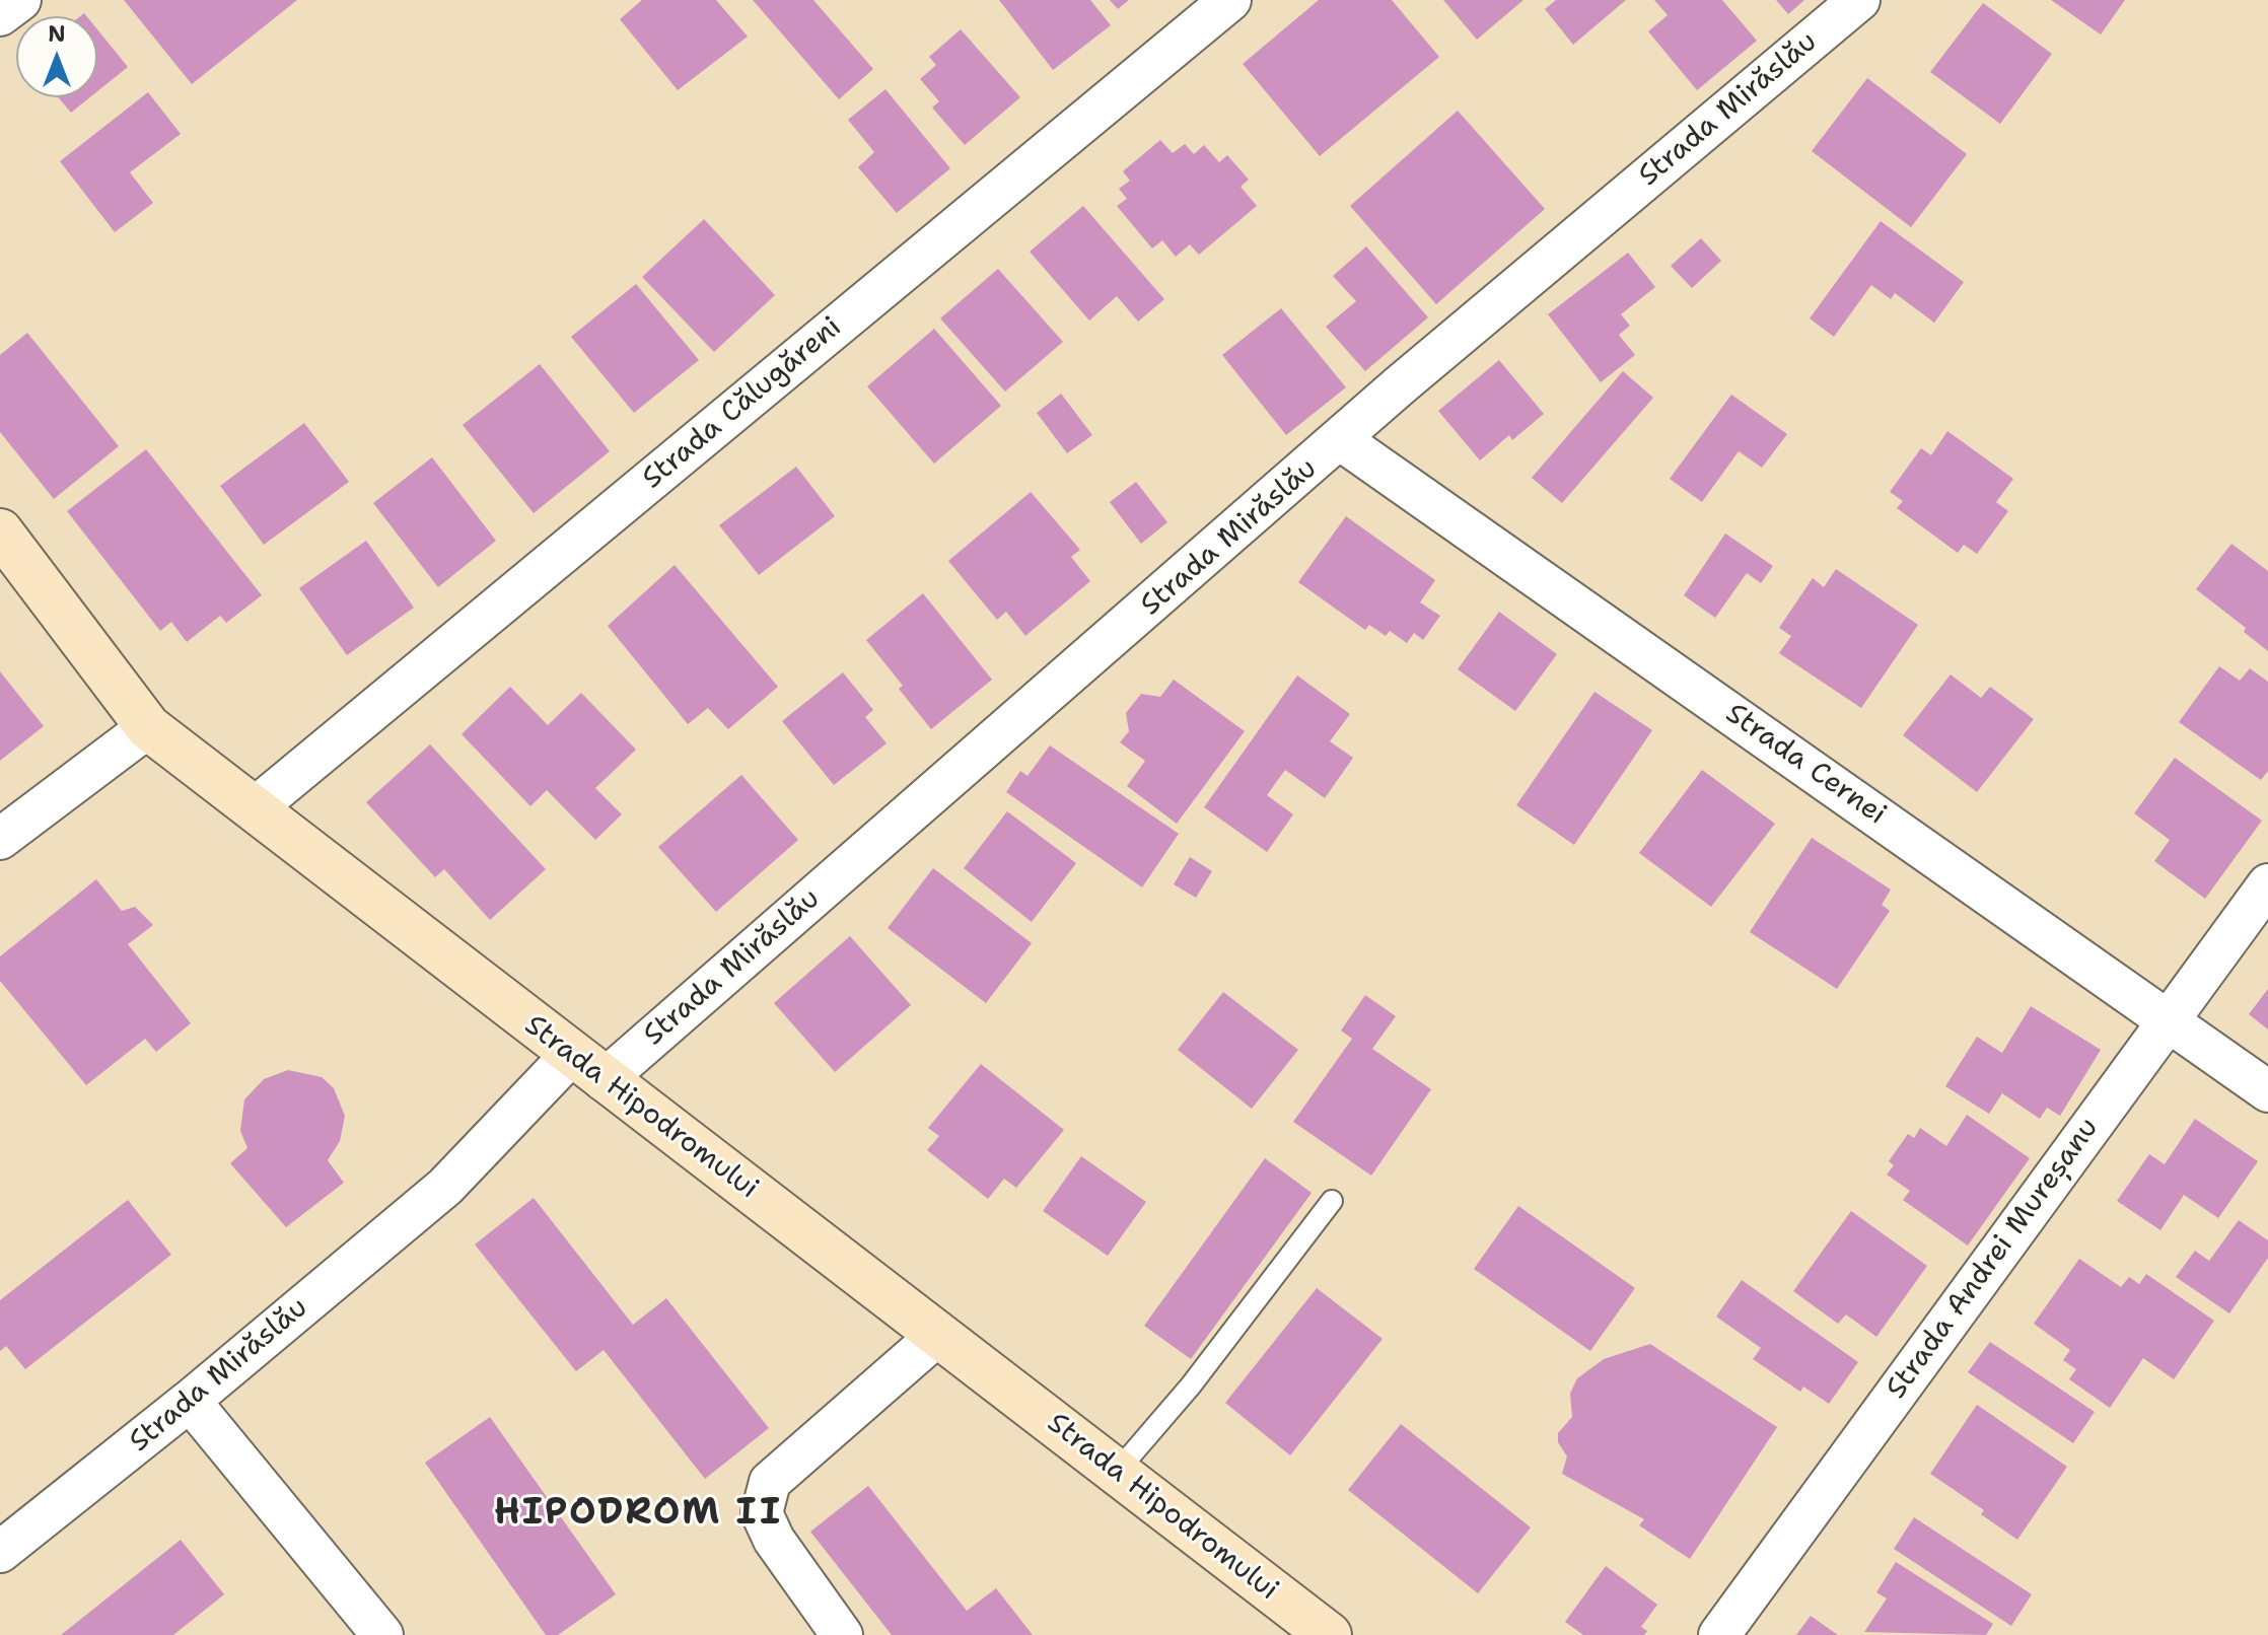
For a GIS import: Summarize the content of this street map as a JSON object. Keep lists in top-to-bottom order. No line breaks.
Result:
{"streets":{"street":["Strada Mirăslău","Strada Călugăreni","Strada Cernei","Strada Hipodromului","Strada Andrei Mureșanu"]},"crossings":[["Strada Mirăslău","Strada Cernei"],["Strada Mirăslău","Strada Hipodromului"],["Strada Călugăreni","Strada Hipodromului"],["Strada Cernei","Strada Andrei Mureșanu"]],"districts":["HIPODROM II"],"north":"top"}
